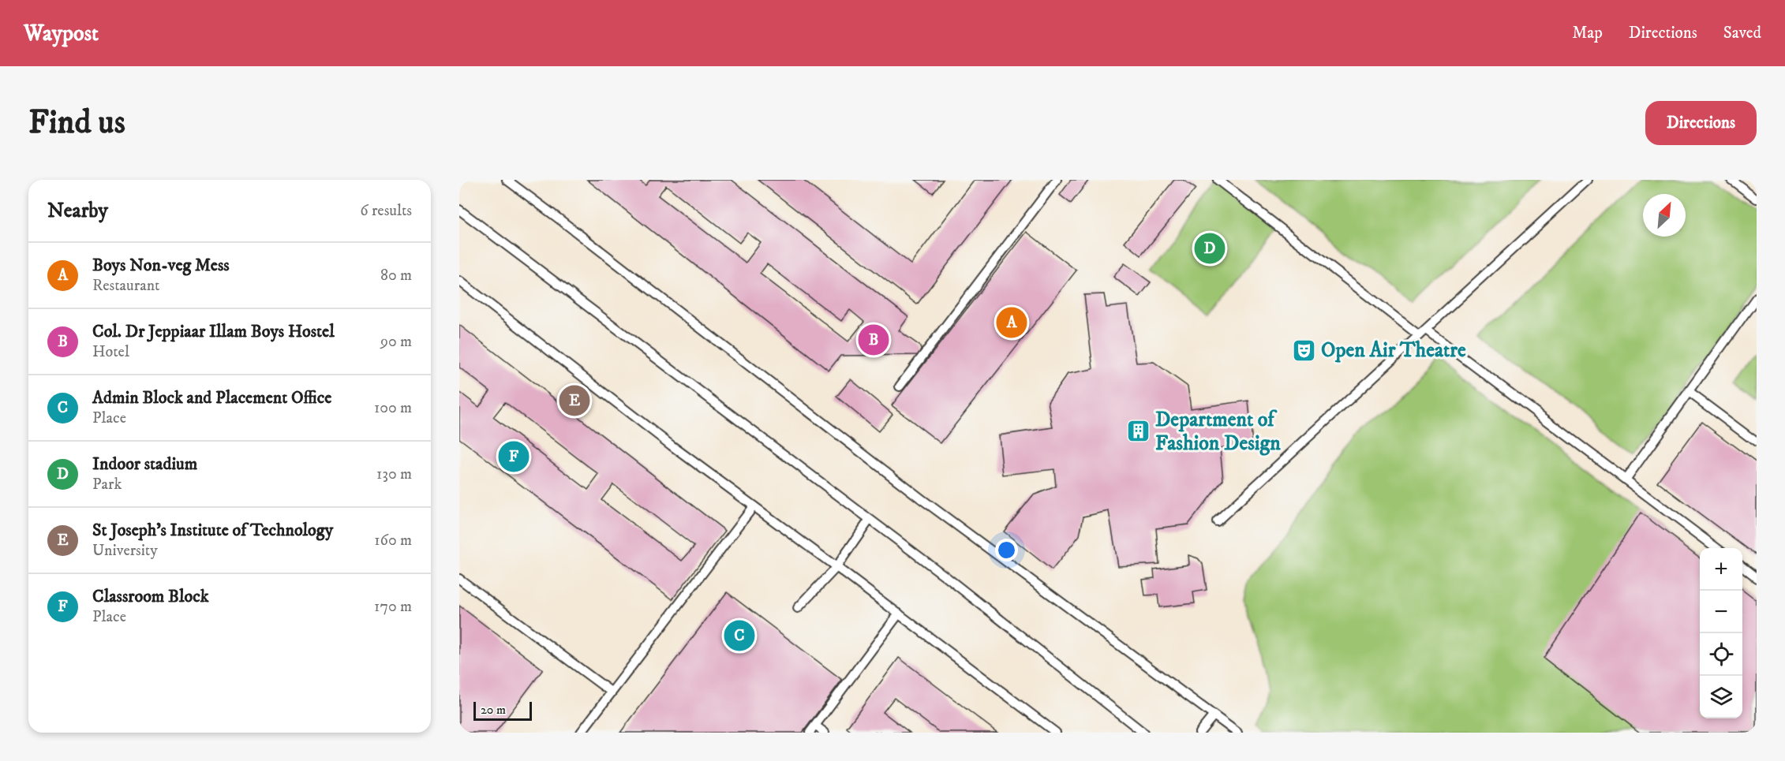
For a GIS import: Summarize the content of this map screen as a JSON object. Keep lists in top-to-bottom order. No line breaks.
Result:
{"places":{"theatre":["Open Air Theatre"],"building":["Department of Fashion Design"]},"scale_bar":"20 m","north":"top right","page":{"header":"Waypost","nav":["Map","Directions","Saved"],"buttons":"Directions","title":"Find us","heading":["Nearby","6 results"],"pins":["D","A","B","E","F","C"],"list":[{"mark":"A","name":"Boys Non-veg Mess","note":"Restaurant","value":"80 m"},{"mark":"B","name":"Col. Dr Jeppiaar Illam Boys Hostel","note":"Hotel","value":"90 m"},{"mark":"C","name":"Admin Block and Placement Office","note":"Place","value":"100 m"},{"mark":"D","name":"Indoor stadium","note":"Park","value":"130 m"},{"mark":"E","name":"St Joseph's Institute of Technology","note":"University","value":"160 m"},{"mark":"F","name":"Classroom Block","note":"Place","value":"170 m"}],"map_buttons":["+","−"],"scale":"20 m"}}
